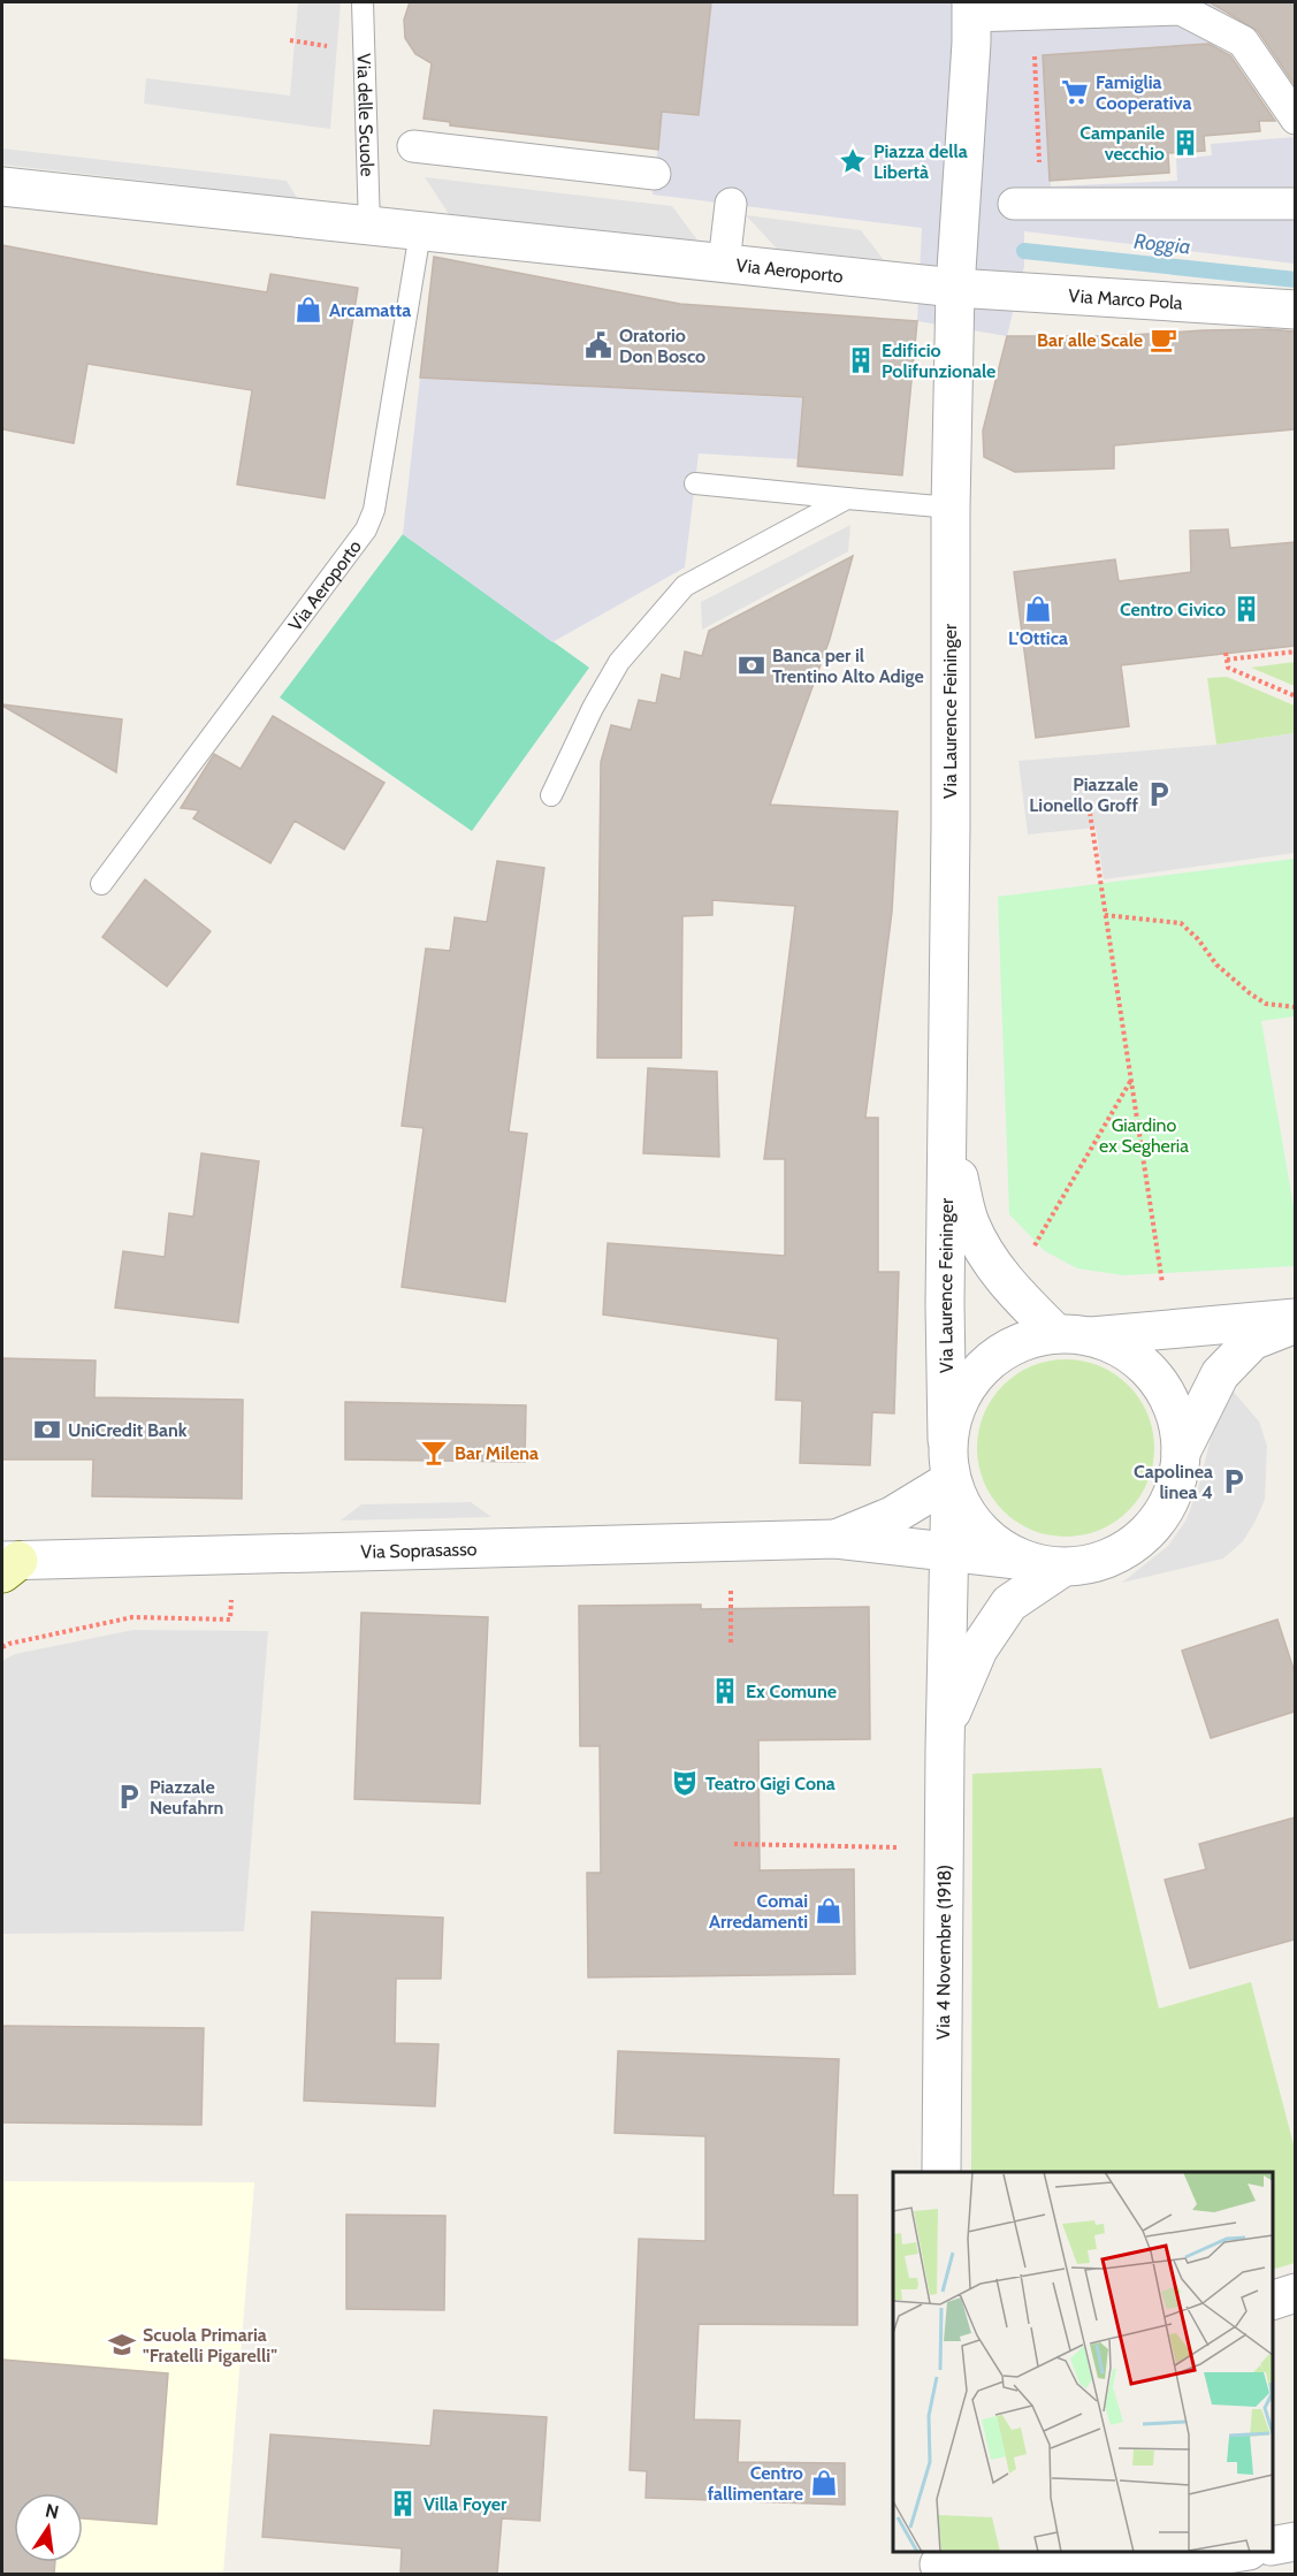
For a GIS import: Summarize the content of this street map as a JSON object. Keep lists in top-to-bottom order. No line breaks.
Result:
{"streets":{"street":["Via Aeroporto","Via Marco Pola","Via Laurence Feininger","Via Soprasasso","Via 4 Novembre (1918)"],"lane":["Via delle Scuole"]},"crossings":[["Via delle Scuole","Via Aeroporto"],["Via Aeroporto","Via Marco Pola"],["Via Aeroporto","Via Laurence Feininger"],["Via Marco Pola","Via Laurence Feininger"],["Via Laurence Feininger","Via Soprasasso"],["Via Laurence Feininger","Via 4 Novembre (1918)"],["Via Soprasasso","Via 4 Novembre (1918)"]],"water":["Roggia"],"parks":["Giardino ex Segheria"],"places":{"supermarket":["Famiglia Cooperativa"],"building":["Campanile vecchio","Edificio Polifunzionale","Centro Civico","Ex Comune","Villa Foyer"],"place":["Piazza della Libertà"],"shop":["Arcamatta","L'Ottica","Comai Arredamenti","Centro fallimentare"],"cafe":["Bar alle Scale"],"public building":["Oratorio Don Bosco"],"bank":["Banca per il Trentino Alto Adige","UniCredit Bank"],"parking":["Piazzale Lionello Groff","Capolinea linea 4","Piazzale Neufahrn"],"bar":["Bar Milena"],"theatre":["Teatro Gigi Cona"],"school or university":["Scuola Primaria \"Fratelli Pigarelli\""]},"north":"top"}
